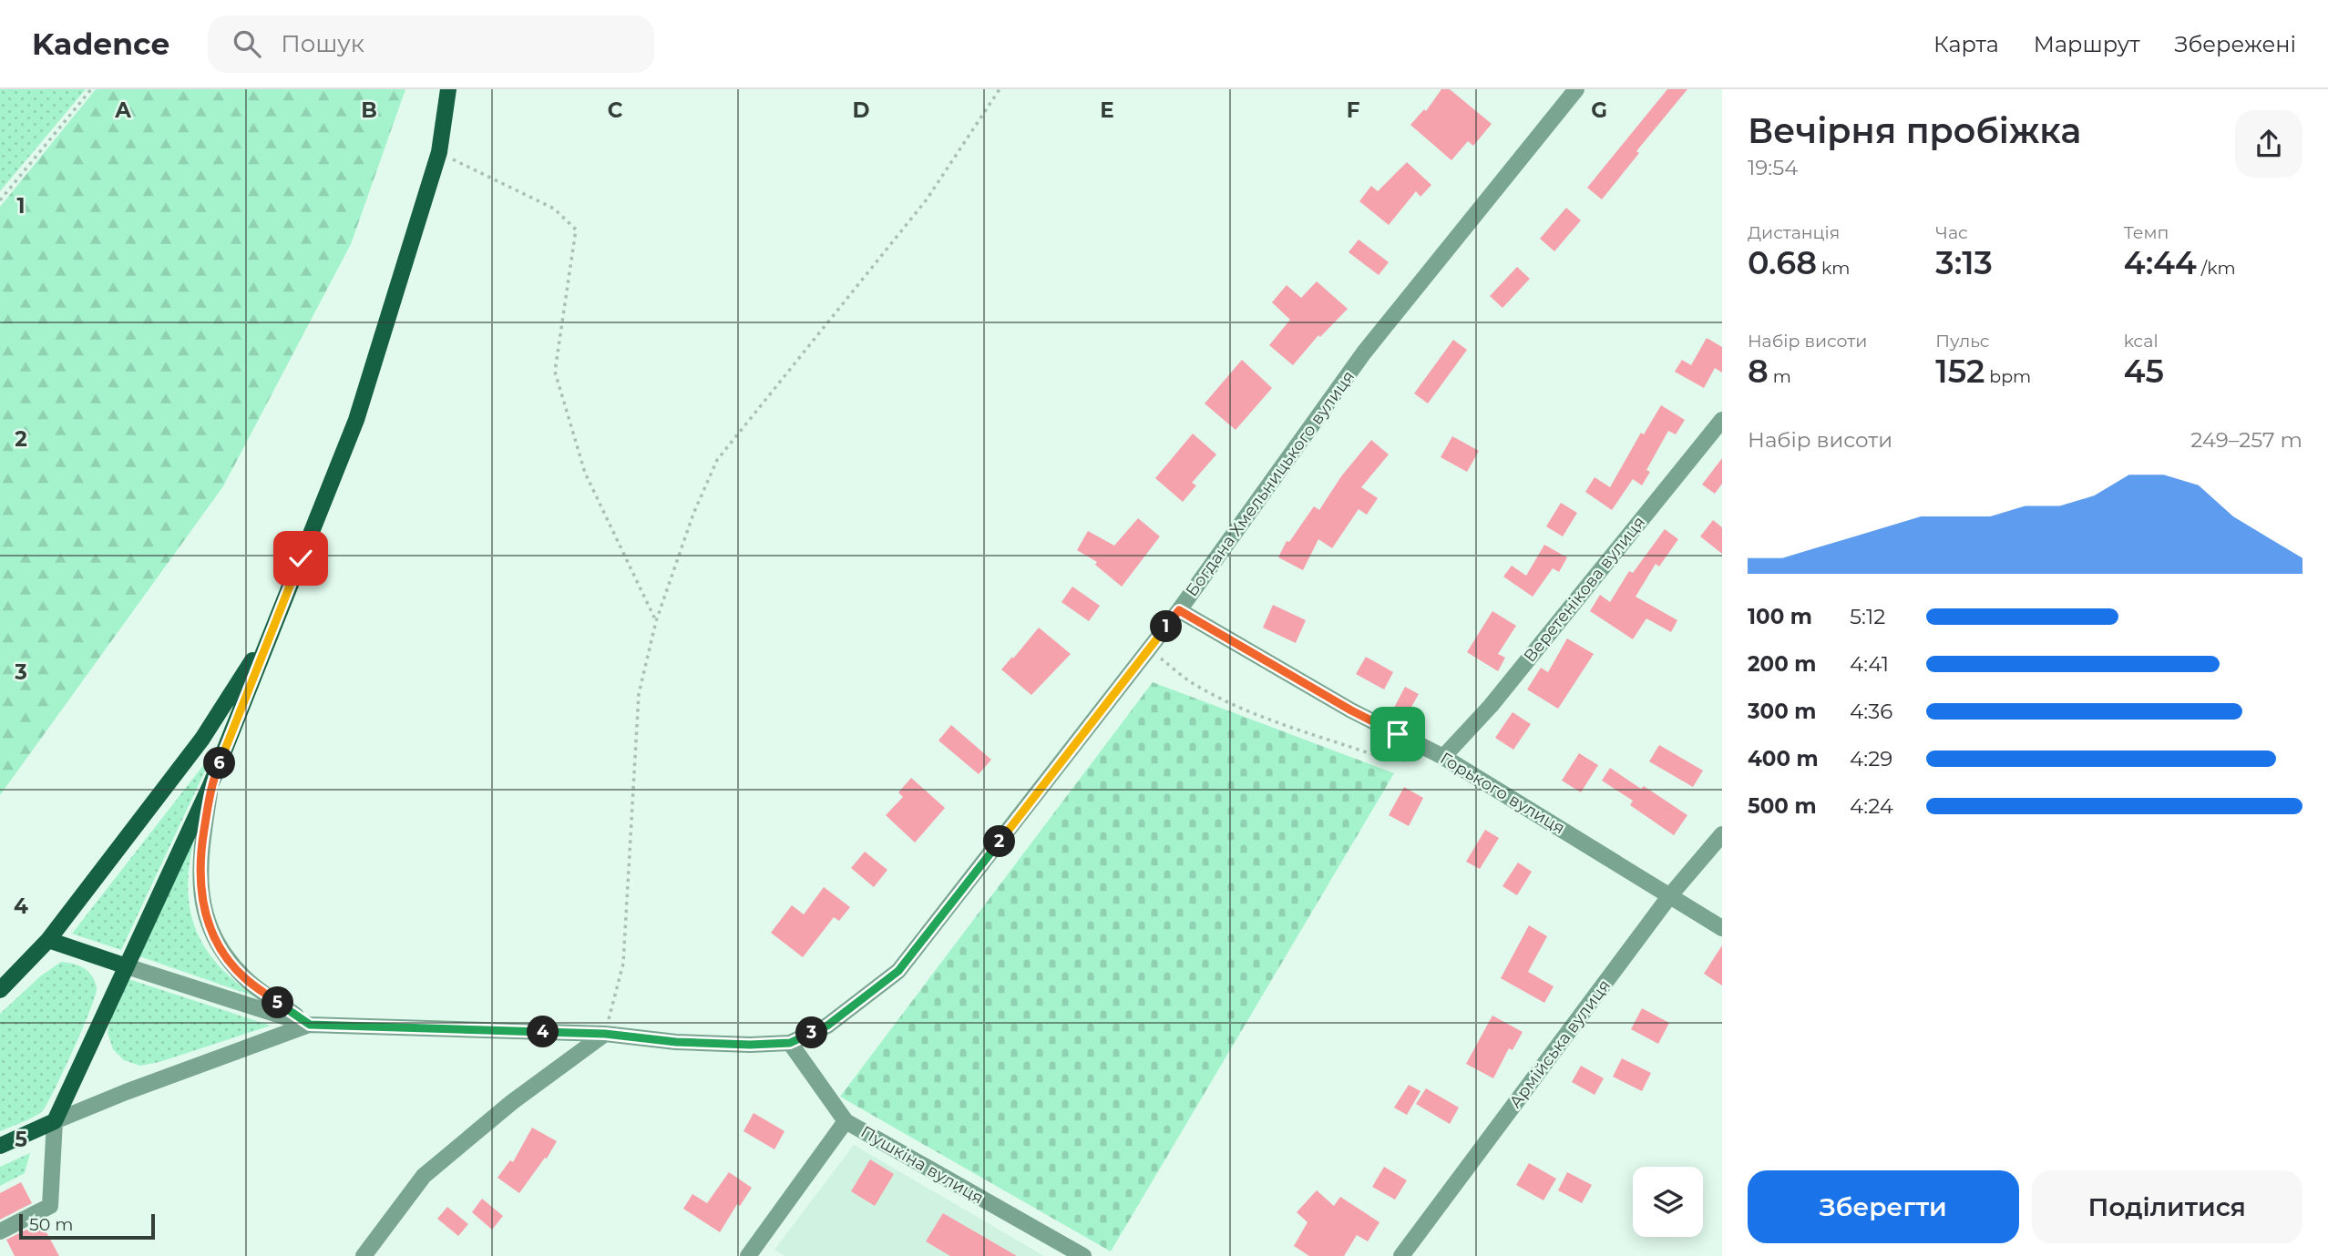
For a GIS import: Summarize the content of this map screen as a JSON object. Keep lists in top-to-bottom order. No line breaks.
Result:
{"streets":{"street":["Богдана Хмельницького вулиця","Веретенікова вулиця","Горького вулиця","Армійська вулиця","Пушкіна вулиця"]},"crossings":[["Богдана Хмельницького вулиця","Горького вулиця"],["Богдана Хмельницького вулиця","Пушкіна вулиця"],["Веретенікова вулиця","Горького вулиця"],["Горького вулиця","Армійська вулиця"]],"scale_bar":"50 m","page":{"header":"Kadence","search":"Пошук","nav":["Карта","Маршрут","Збережені"],"heading":["Вечірня пробіжка","19:54"],"stats":[["Дистанція","0.68 km"],["Час","3:13"],["Темп","4:44 /km"],["Набір висоти","8 m"],["Пульс","152 bpm"],["kcal","45"]],"chart":["Набір висоти","249–257 m"],"list":[{"name":"100 m","note":"5:12"},{"name":"200 m","note":"4:41"},{"name":"300 m","note":"4:36"},{"name":"400 m","note":"4:29"},{"name":"500 m","note":"4:24"}],"pins":["1","6","2","5","4","3"],"buttons":["Зберегти","Поділитися"],"scale":"50 m"},"grid":{"columns":["A","B","C","D","E","F","G"],"rows":["1","2","3","4","5"]}}
